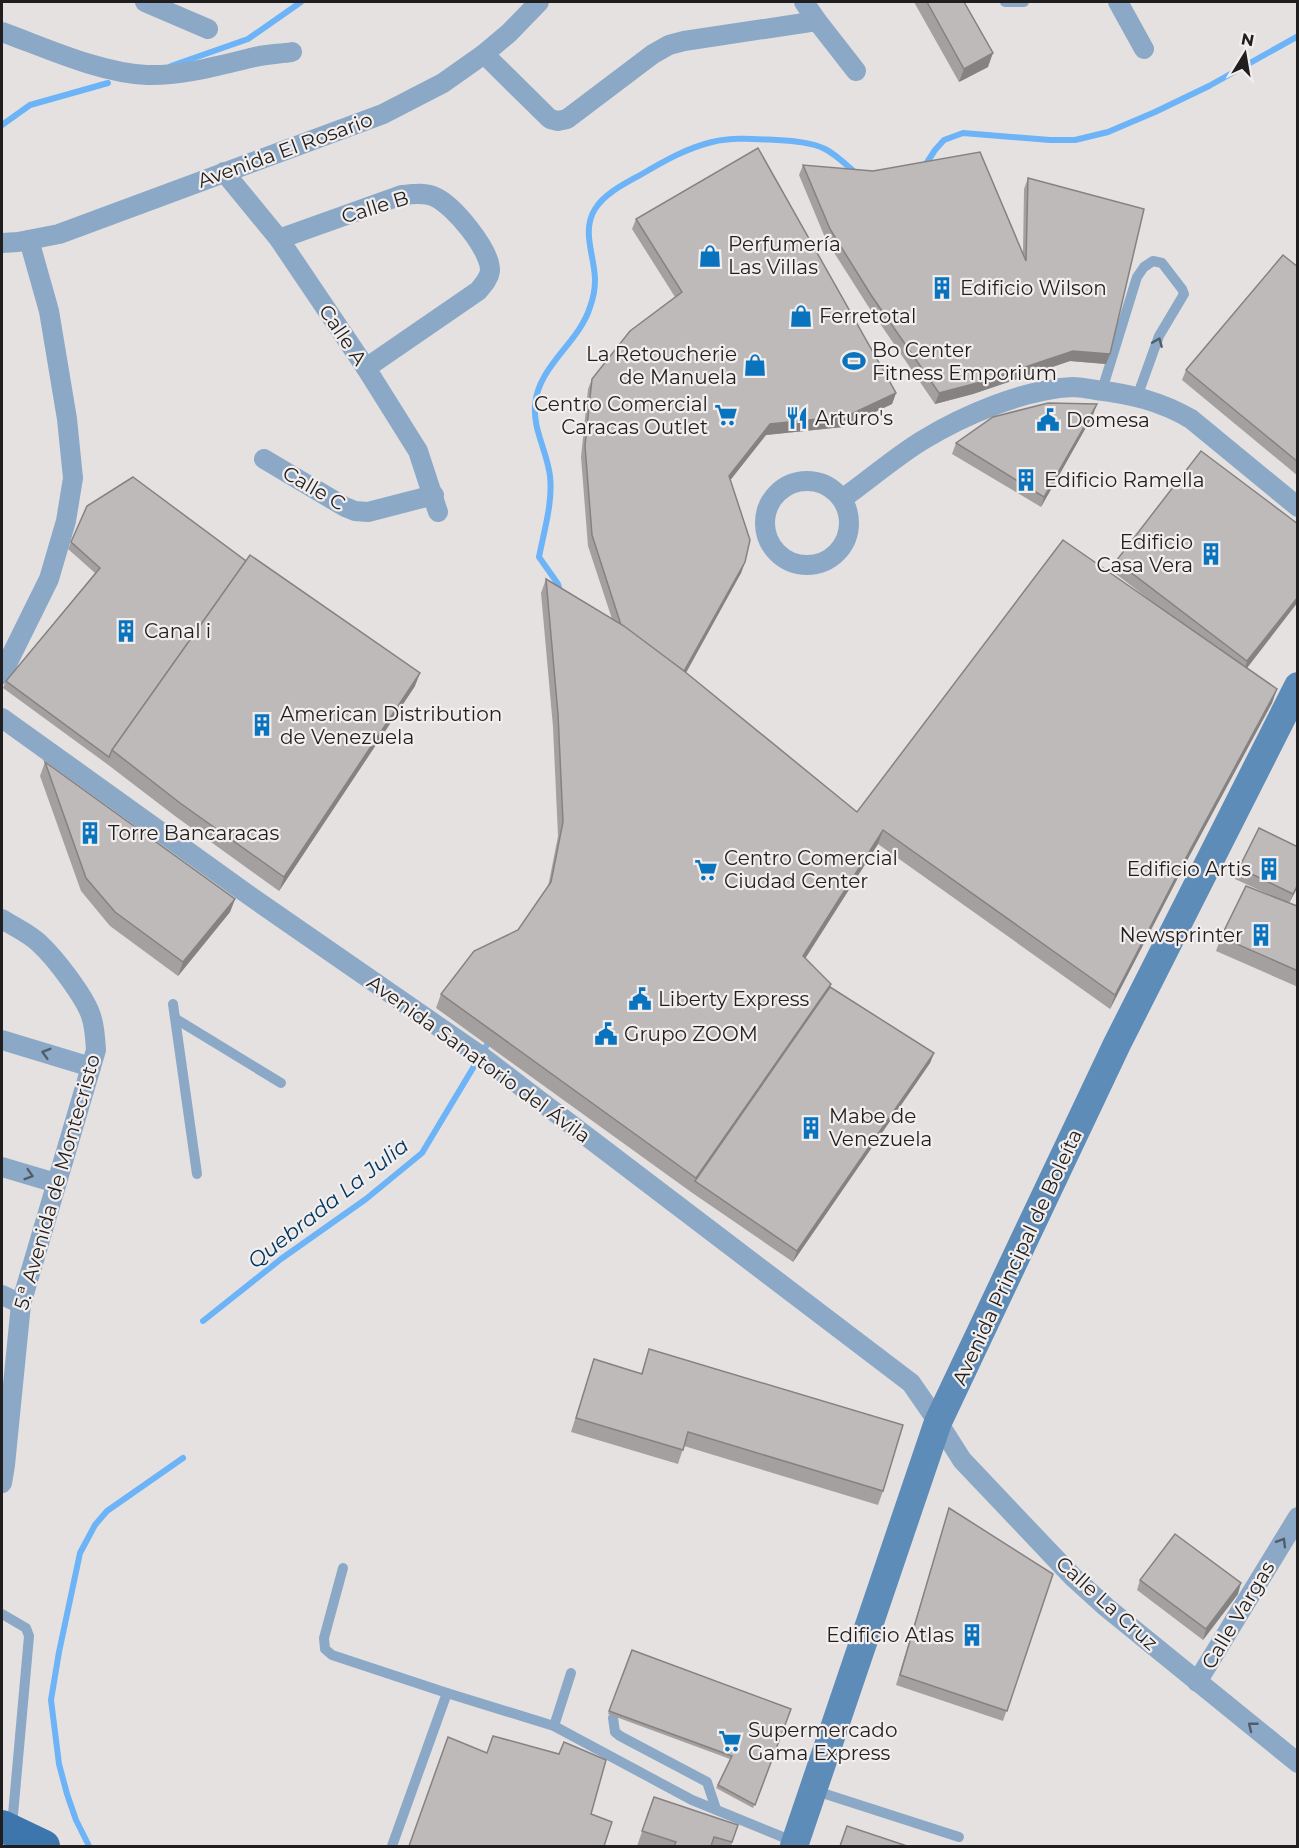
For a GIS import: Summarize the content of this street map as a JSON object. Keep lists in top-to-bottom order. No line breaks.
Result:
{"streets":{"street":["Avenida El Rosario","Calle B","Calle A","Calle C","Avenida Sanatorio del Ávila","5.ª Avenida de Montecristo","Avenida Principal de Boleíta","Calle La Cruz","Calle Vargas"]},"crossings":[["Avenida El Rosario","Calle A"],["Calle B","Calle A"],["Calle A","Calle C"],["Avenida Sanatorio del Ávila","Avenida Principal de Boleíta"],["Avenida Sanatorio del Ávila","Calle La Cruz"],["Avenida Principal de Boleíta","Calle La Cruz"],["Calle La Cruz","Calle Vargas"]],"one_way":["Calle Vargas"],"water":["Quebrada La Julia"],"places":{"shop":["Perfumería Las Villas","Ferretotal","La Retoucherie de Manuela"],"building":["Edificio Wilson","Edificio Ramella","Edificio Casa Vera","Canal i","American Distribution de Venezuela","Torre Bancaracas","Edificio Artis","Newsprinter","Mabe de Venezuela","Edificio Atlas"],"sports":["Bo Center Fitness Emporium"],"supermarket":["Centro Comercial Caracas Outlet","Centro Comercial Ciudad Center","Supermercado Gama Express"],"restaurant":["Arturo's"],"public building":["Domesa","Liberty Express","Grupo ZOOM"]},"north":"top"}
